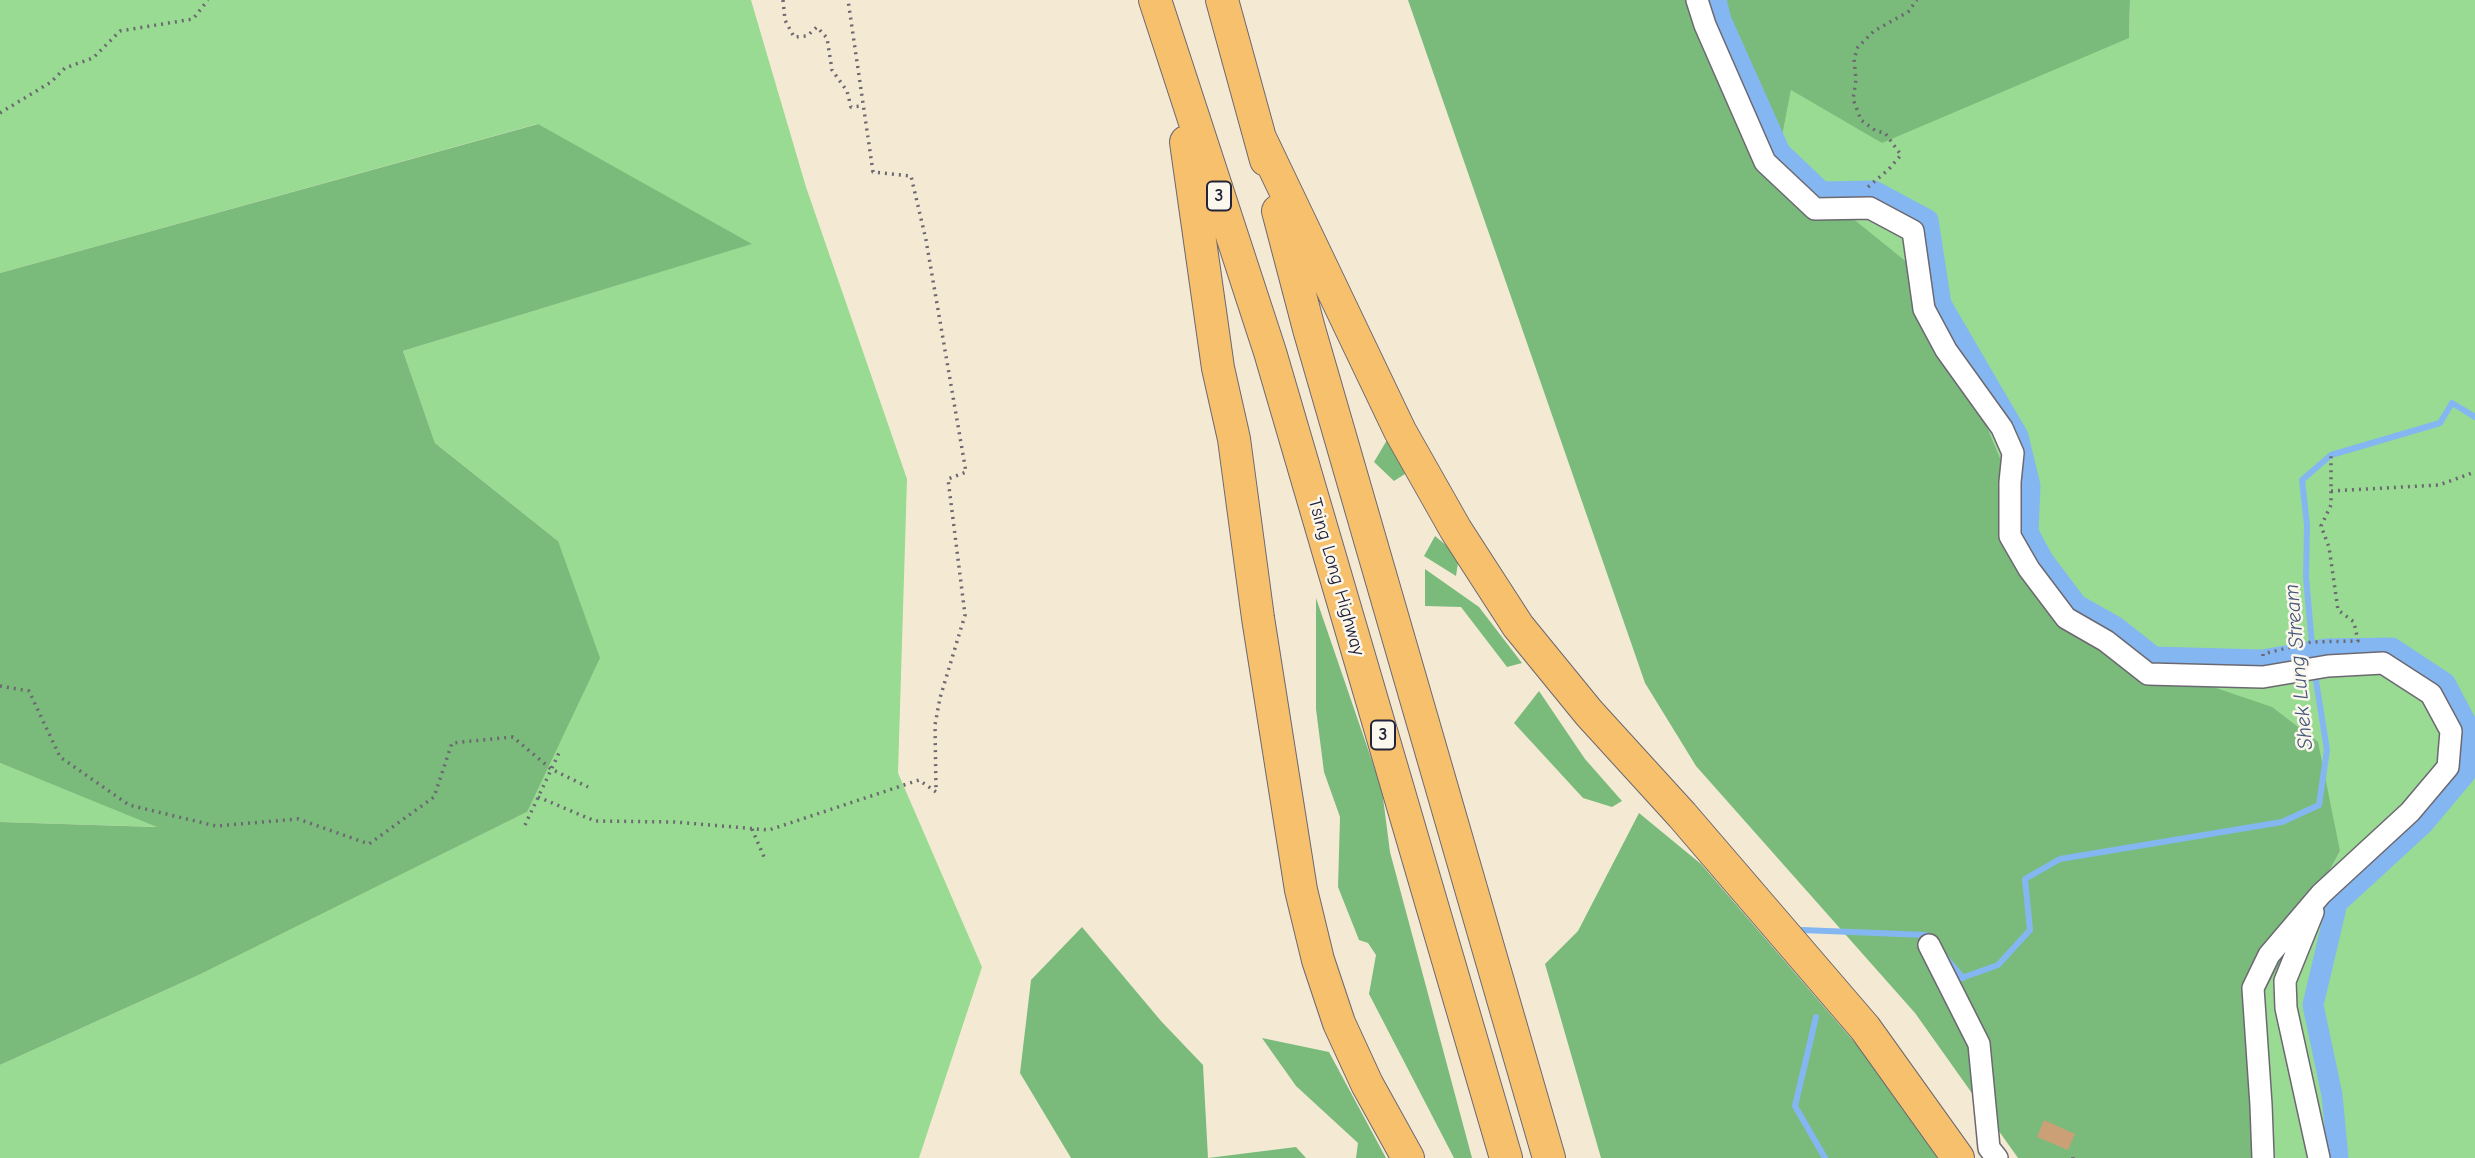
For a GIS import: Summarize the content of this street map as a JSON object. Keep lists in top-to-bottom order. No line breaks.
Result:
{"streets":{"highway":["3","Tsing Long Highway"]},"water":["Shek Lung Stream"]}
